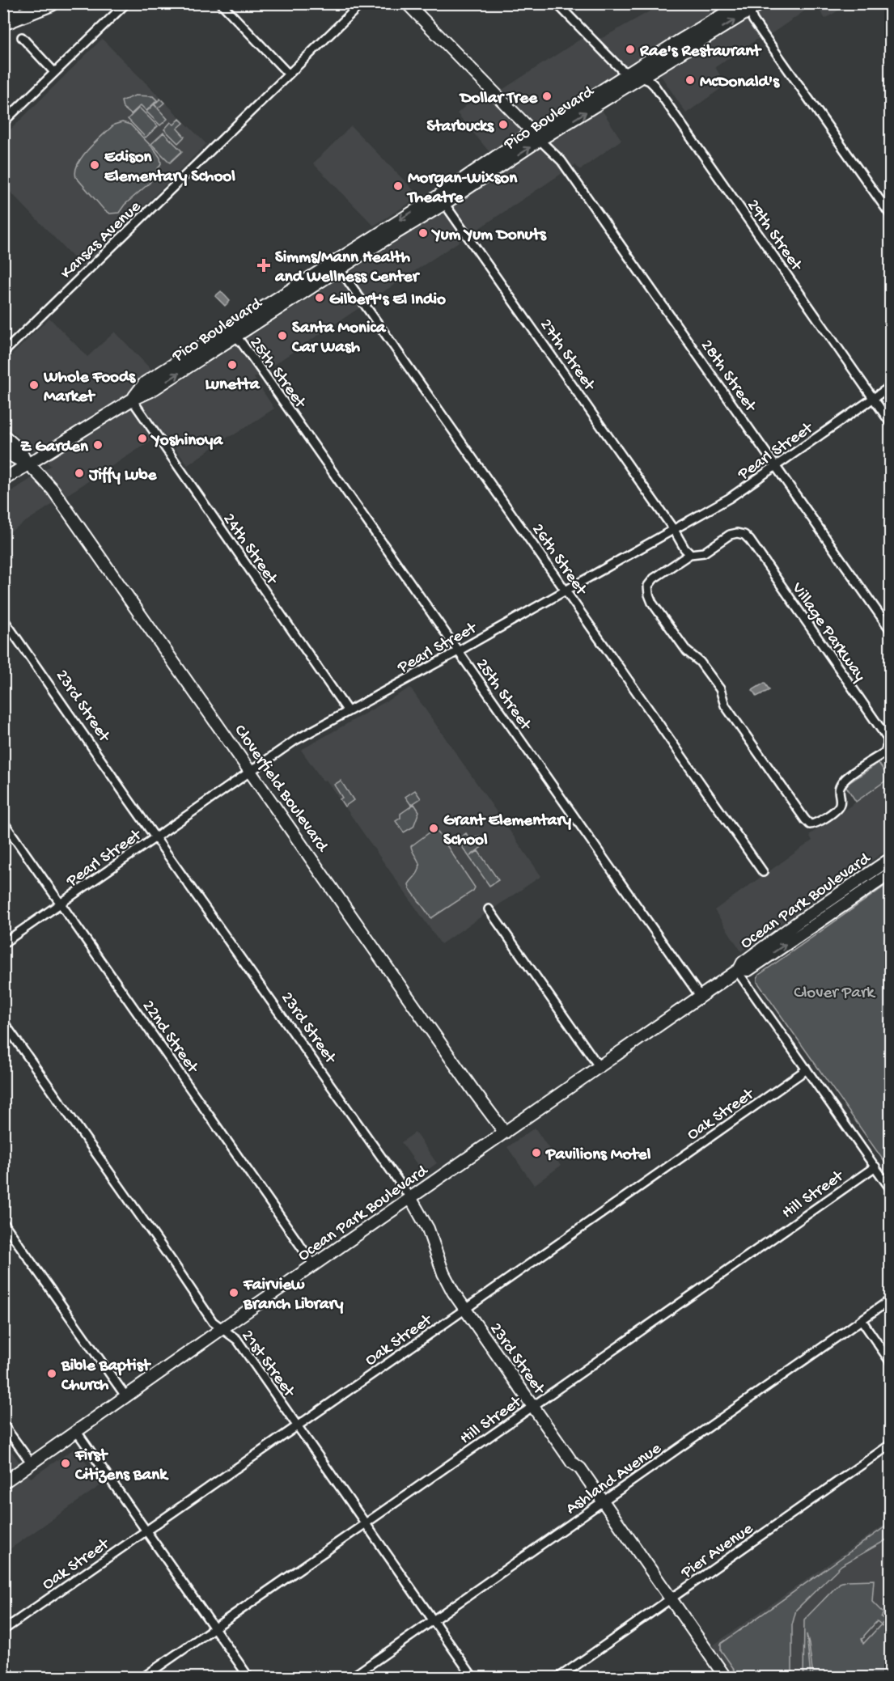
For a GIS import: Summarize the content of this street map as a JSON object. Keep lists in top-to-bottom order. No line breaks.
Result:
{"streets":{"street":["Pico Boulevard","29th Street","Kansas Avenue","27th Street","25th Street","28th Street","Pearl Street","24th Street","26th Street","Village Parkway","23rd Street","Cloverfield Boulevard","Ocean Park Boulevard","22nd Street","Oak Street","Hill Street","21st Street","Ashland Avenue","Pier Avenue"]},"crossings":[["Pico Boulevard","29th Street"],["Pico Boulevard","27th Street"],["Pico Boulevard","25th Street"],["Pico Boulevard","28th Street"],["Pico Boulevard","24th Street"],["Pico Boulevard","26th Street"],["Pico Boulevard","Cloverfield Boulevard"],["29th Street","Pearl Street"],["27th Street","Pearl Street"],["27th Street","Village Parkway"],["25th Street","Pearl Street"],["25th Street","Ocean Park Boulevard"],["28th Street","Pearl Street"],["Pearl Street","24th Street"],["Pearl Street","26th Street"],["Pearl Street","23rd Street"],["Pearl Street","Cloverfield Boulevard"],["Pearl Street","22nd Street"],["23rd Street","Ocean Park Boulevard"],["23rd Street","Oak Street"],["23rd Street","Hill Street"],["23rd Street","Ashland Avenue"],["23rd Street","Pier Avenue"],["Cloverfield Boulevard","Ocean Park Boulevard"],["Ocean Park Boulevard","22nd Street"],["Ocean Park Boulevard","21st Street"],["Oak Street","21st Street"],["Hill Street","21st Street"],["21st Street","Ashland Avenue"]],"parks":["Clover Park"],"places":{"other":["Rae's Restaurant","McDonald's","Dollar Tree","Starbucks","Edison Elementary School","Morgan-Wixson Theatre","Yum Yum Donuts","Gilbert's El Indio","Santa Monica Car Wash","Lunetta","Whole Foods Market","Yoshinoya","Z Garden","Jiffy Lube","Grant Elementary School","Pavilions Motel","Fairview Branch Library","Bible Baptist Church","First Citizens Bank"],"health":["Simms/Mann Health and Wellness Center"]}}
